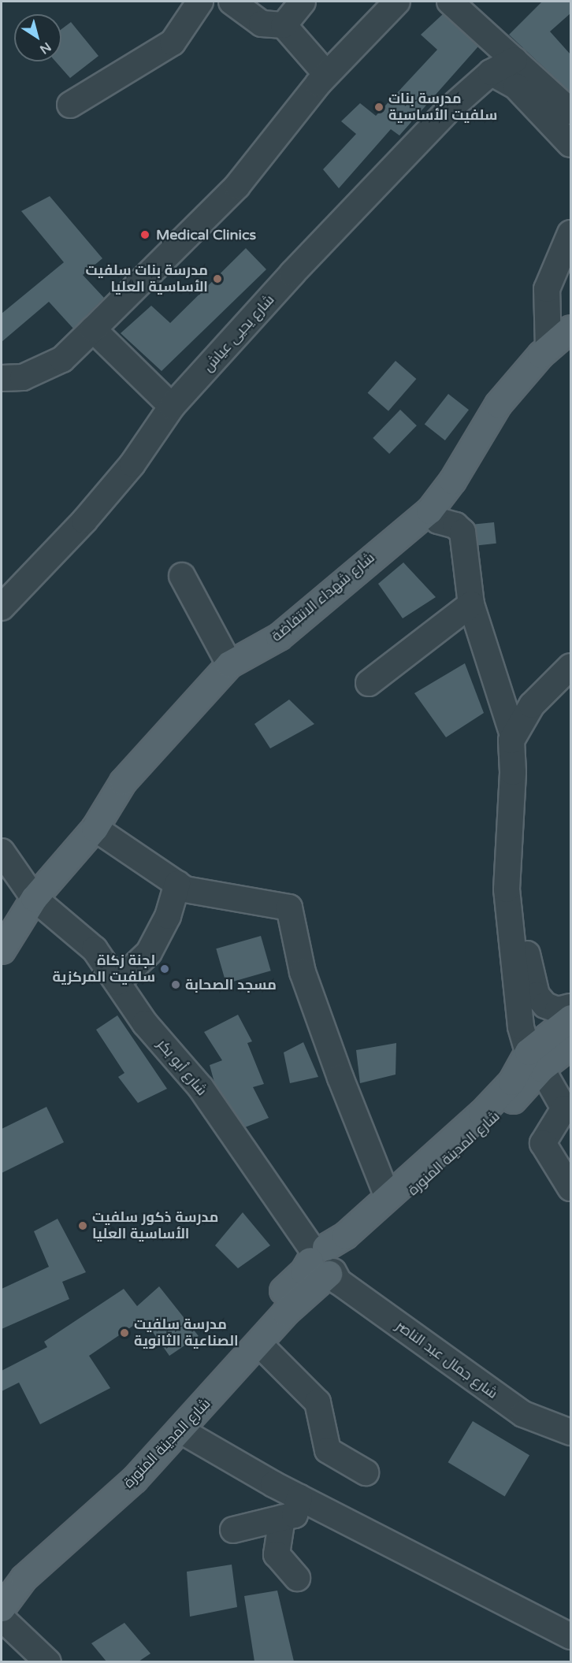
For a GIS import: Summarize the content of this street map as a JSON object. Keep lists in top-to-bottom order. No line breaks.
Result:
{"streets":{"main road":["شارع شهداء الانتفاضة","شارع المدينة المنورة"],"street":["شارع يحيى عياش","شارع أبو بكر","شارع جمال عبد الناصر"]},"crossings":[["شارع شهداء الانتفاضة","شارع أبو بكر"],["شارع أبو بكر","شارع المدينة المنورة"],["شارع أبو بكر","شارع جمال عبد الناصر"],["شارع المدينة المنورة","شارع جمال عبد الناصر"]],"places":["مدرسة بنات سلفيت الأساسية","Medical Clinics","مدرسة بنات سلفيت الأساسية العليا","لجنة زكاة سلفيت المركزية","مسجد الصحابة","مدرسة ذكور سلفيت الأساسية العليا","مدرسة سلفيت الصناعية الثانوية"],"north":"bottom right"}
